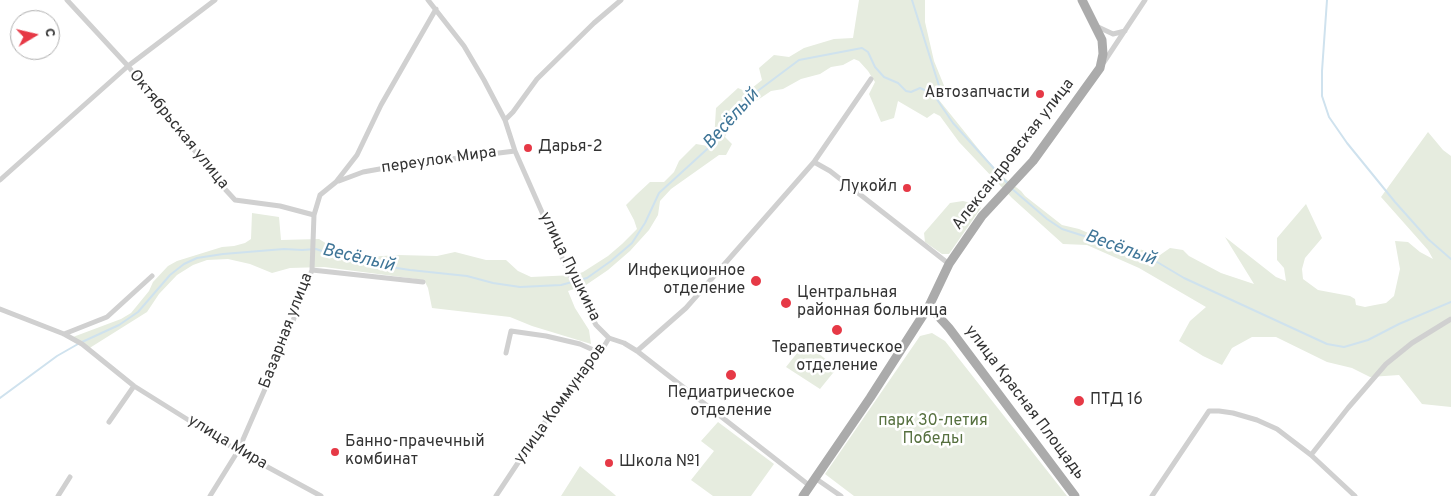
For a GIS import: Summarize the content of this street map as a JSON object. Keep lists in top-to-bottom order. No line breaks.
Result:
{"streets":{"main road":["Александровская улица","улица Красная Площадь"],"street":["Октябрьская улица","переулок Мира","улица Пушкина","Базарная улица","улица Коммунаров","улица Мира"]},"crossings":[["Октябрьская улица","Базарная улица"],["Александровская улица","улица Пушкина"],["Александровская улица","улица Красная Площадь"],["переулок Мира","улица Пушкина"],["переулок Мира","Базарная улица"],["улица Пушкина","Базарная улица"],["улица Пушкина","улица Коммунаров"],["Базарная улица","улица Мира"]],"water":["Весёлый"],"parks":["парк 30-летия Победы"],"places":["Автозапчасти","Дарья-2","Лукойл","Инфекционное отделение","Центральная районная больница","Терапевтическое отделение","Педиатрическое отделение","ПТД 16","Банно-прачечный комбинат","Школа №1"],"north":"right"}
